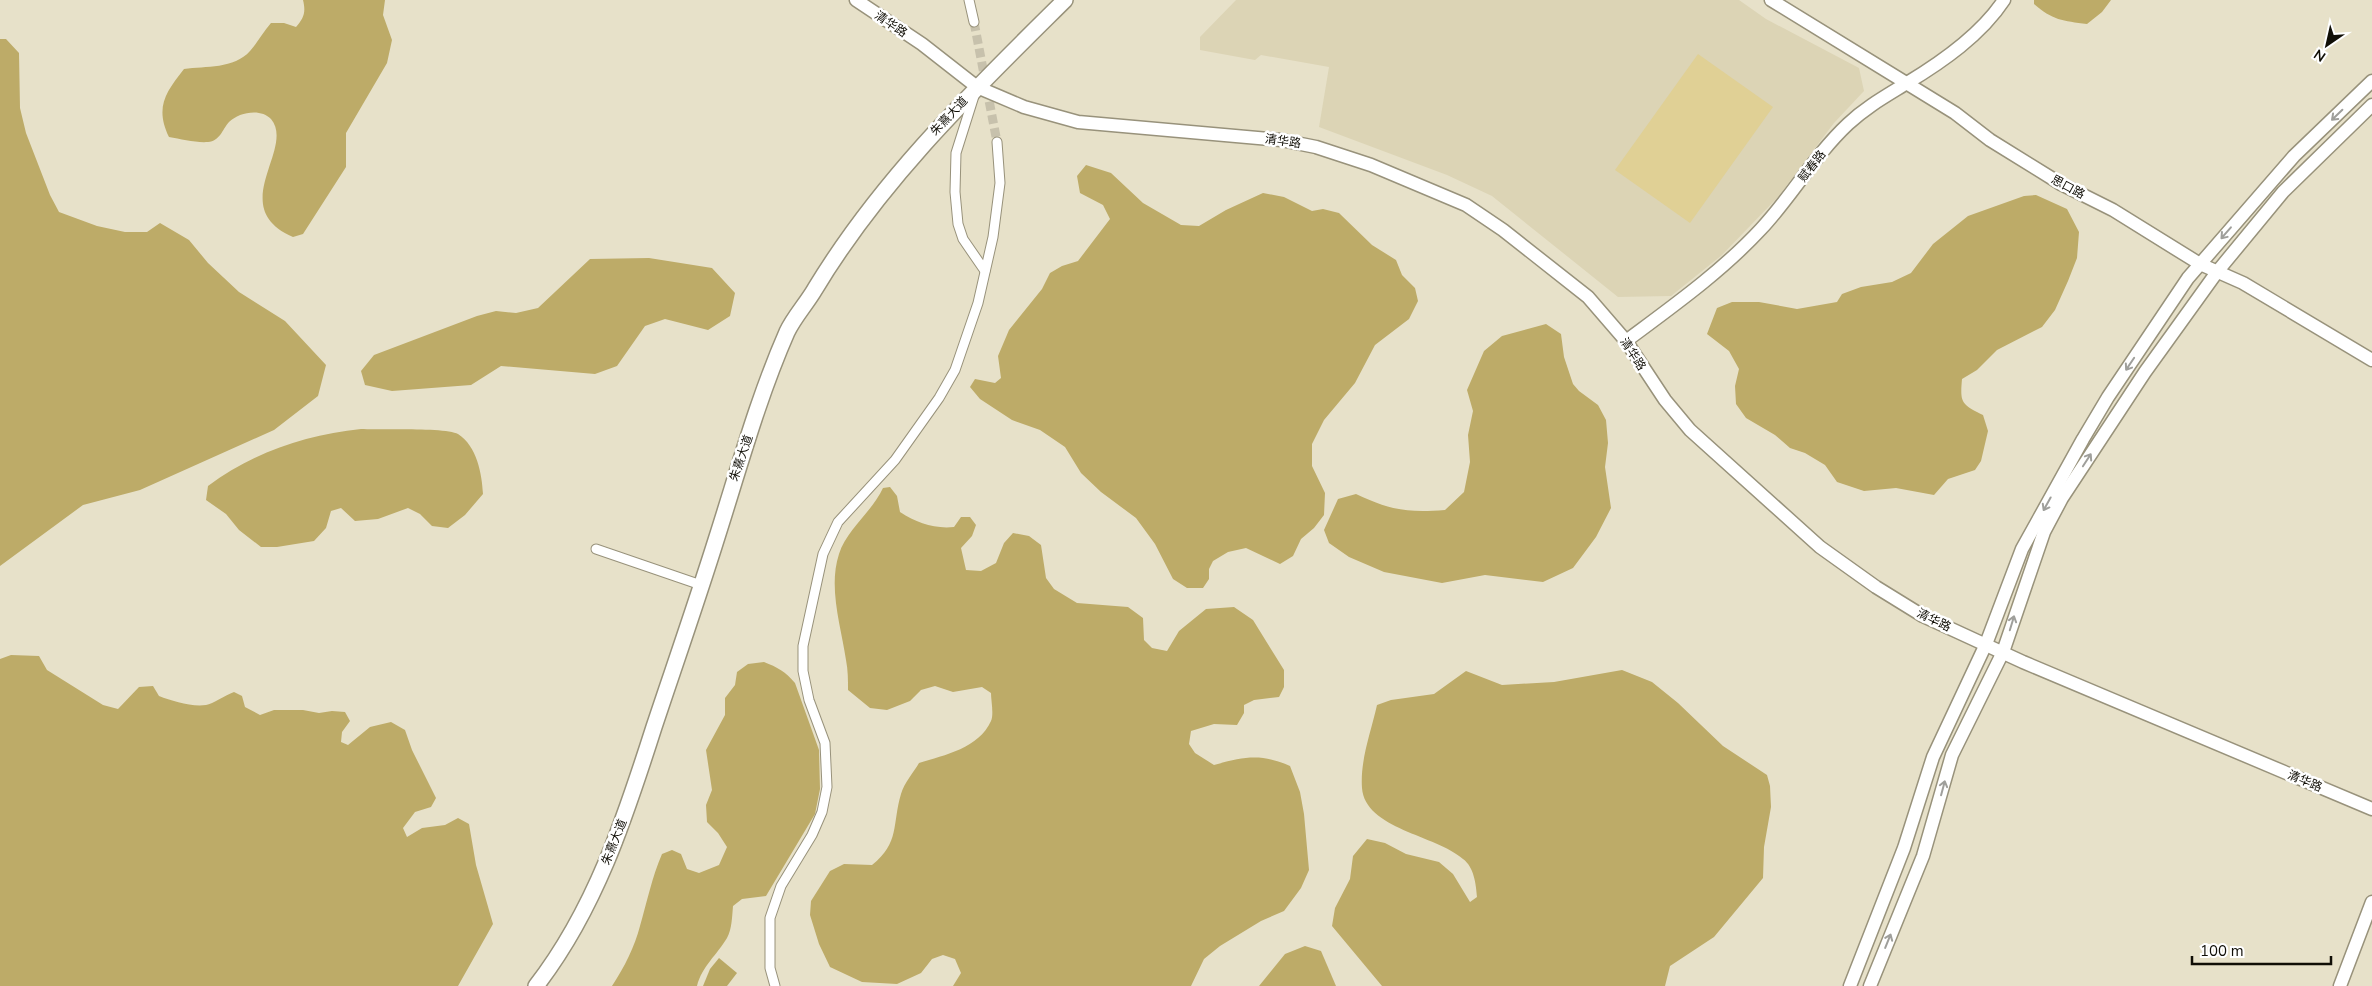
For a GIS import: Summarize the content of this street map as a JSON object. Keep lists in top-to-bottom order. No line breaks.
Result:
{"streets":{"main road":["清华路","朱熹大道","赋春路","思口路"]},"crossings":[["清华路","朱熹大道"],["清华路","赋春路"],["赋春路","思口路"]],"scale_bar":"100 m","north":"bottom left"}
